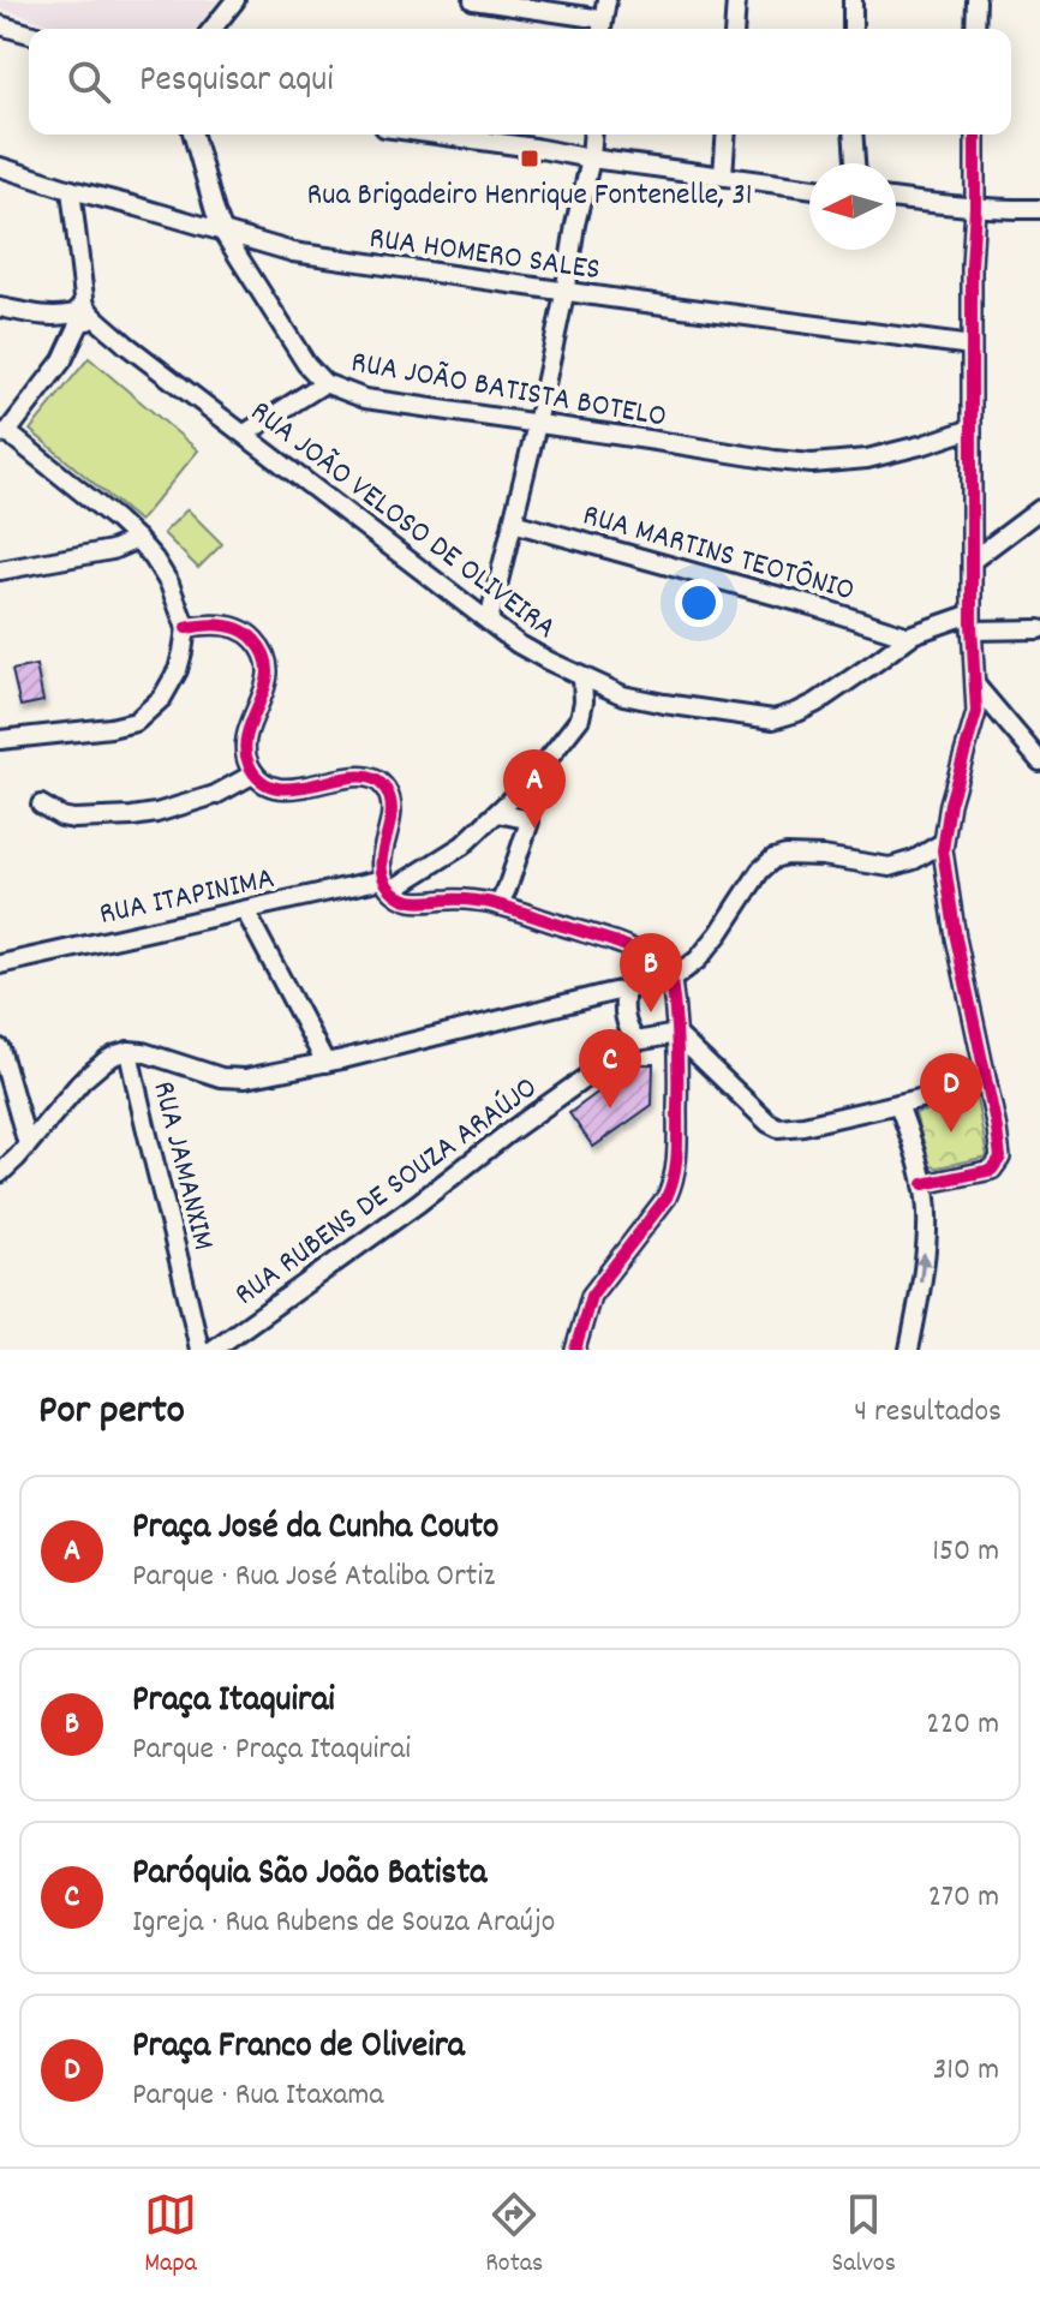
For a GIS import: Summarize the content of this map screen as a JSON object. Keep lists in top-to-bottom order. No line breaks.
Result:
{"streets":{"street":["RUA HOMERO SALES","RUA JOÃO BATISTA BOTELO","RUA JOÃO VELOSO DE OLIVEIRA","RUA MARTINS TEOTÔNIO","RUA ITAPINIMA","RUA JAMANXIM","RUA RUBENS DE SOUZA ARAÚJO"]},"crossings":[["RUA HOMERO SALES","RUA JOÃO BATISTA BOTELO"],["RUA JOÃO VELOSO DE OLIVEIRA","RUA MARTINS TEOTÔNIO"]],"places":{"transit":["Rua Brigadeiro Henrique Fontenelle, 31"]},"north":"left","page":{"search":"Pesquisar aqui","pins":["A","B","C","D"],"heading":["Por perto","4 resultados"],"list":[{"mark":"A","name":"Praça José da Cunha Couto","note":"Parque · Rua José Ataliba Ortiz","value":"150 m"},{"mark":"B","name":"Praça Itaquirai","note":"Parque · Praça Itaquirai","value":"220 m"},{"mark":"C","name":"Paróquia São João Batista","note":"Igreja · Rua Rubens de Souza Araújo","value":"270 m"},{"mark":"D","name":"Praça Franco de Oliveira","note":"Parque · Rua Itaxama","value":"310 m"}],"nav":["Mapa","Rotas","Salvos"]}}
